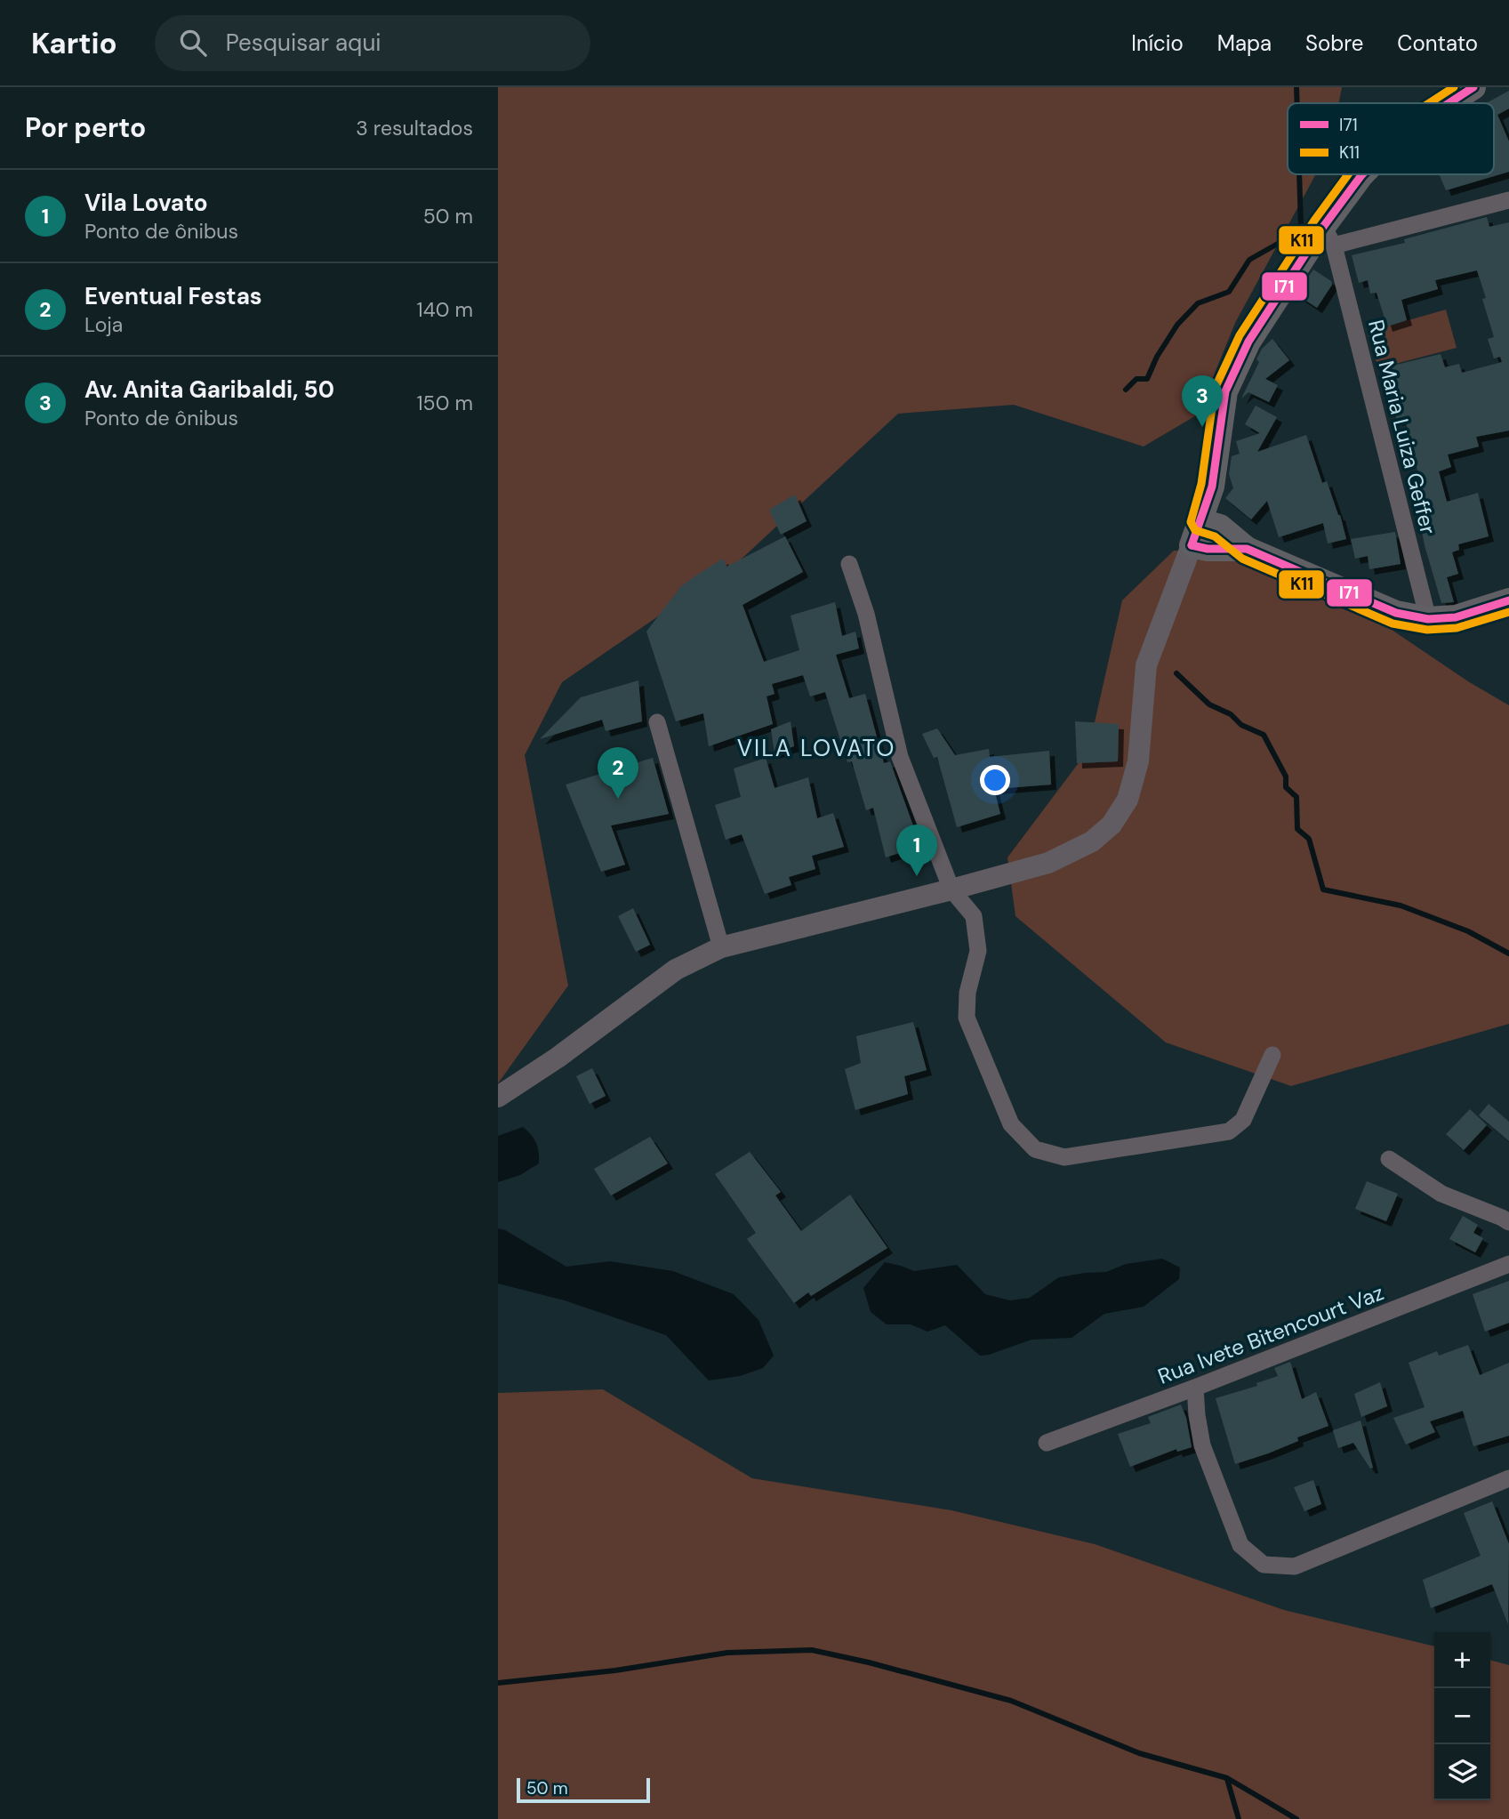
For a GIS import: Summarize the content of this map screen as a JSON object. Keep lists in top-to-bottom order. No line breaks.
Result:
{"streets":{"street":["Rua Maria Luiza Geffer","Rua Ivete Bitencourt Vaz"]},"districts":["VILA LOVATO"],"lines":["transit line I71","transit line K11"],"legend":["I71","K11"],"scale_bar":"50 m","page":{"header":"Kartio","search":"Pesquisar aqui","nav":["Início","Mapa","Sobre","Contato"],"heading":["Por perto","3 resultados"],"list":[{"mark":"1","name":"Vila Lovato","note":"Ponto de ônibus","value":"50 m"},{"mark":"2","name":"Eventual Festas","note":"Loja","value":"140 m"},{"mark":"3","name":"Av. Anita Garibaldi, 50","note":"Ponto de ônibus","value":"150 m"}],"pins":["3","2","1"],"map_buttons":["+","−"],"scale":"50 m"}}
